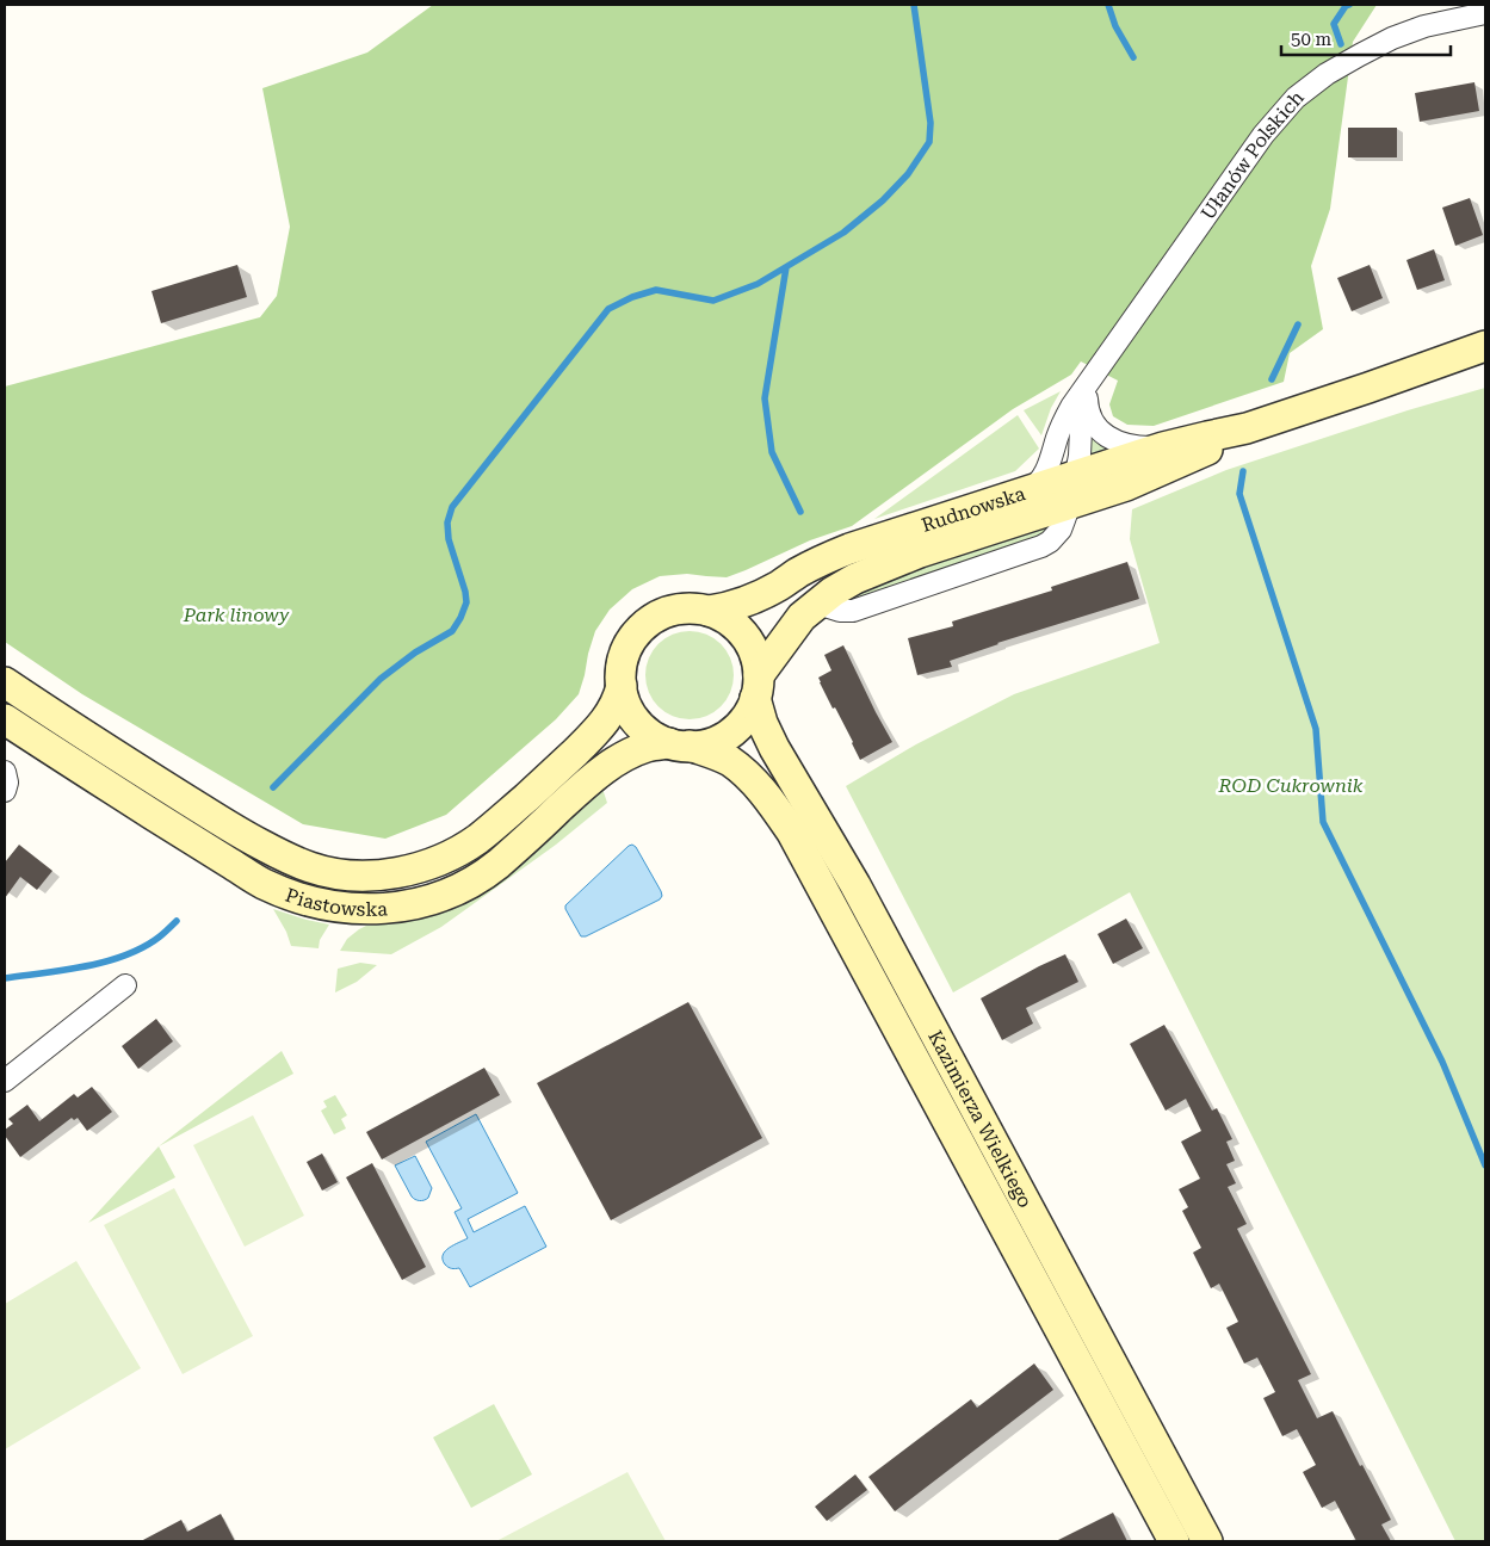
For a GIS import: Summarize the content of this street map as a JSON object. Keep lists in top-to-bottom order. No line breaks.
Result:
{"streets":{"main road":["Rudnowska","Piastowska","Kazimierza Wielkiego"],"street":["Ułanów Polskich"]},"crossings":[["Ułanów Polskich","Rudnowska"],["Rudnowska","Piastowska"],["Rudnowska","Kazimierza Wielkiego"],["Piastowska","Kazimierza Wielkiego"]],"parks":["Park linowy","ROD Cukrownik"],"scale_bar":"50 m"}
